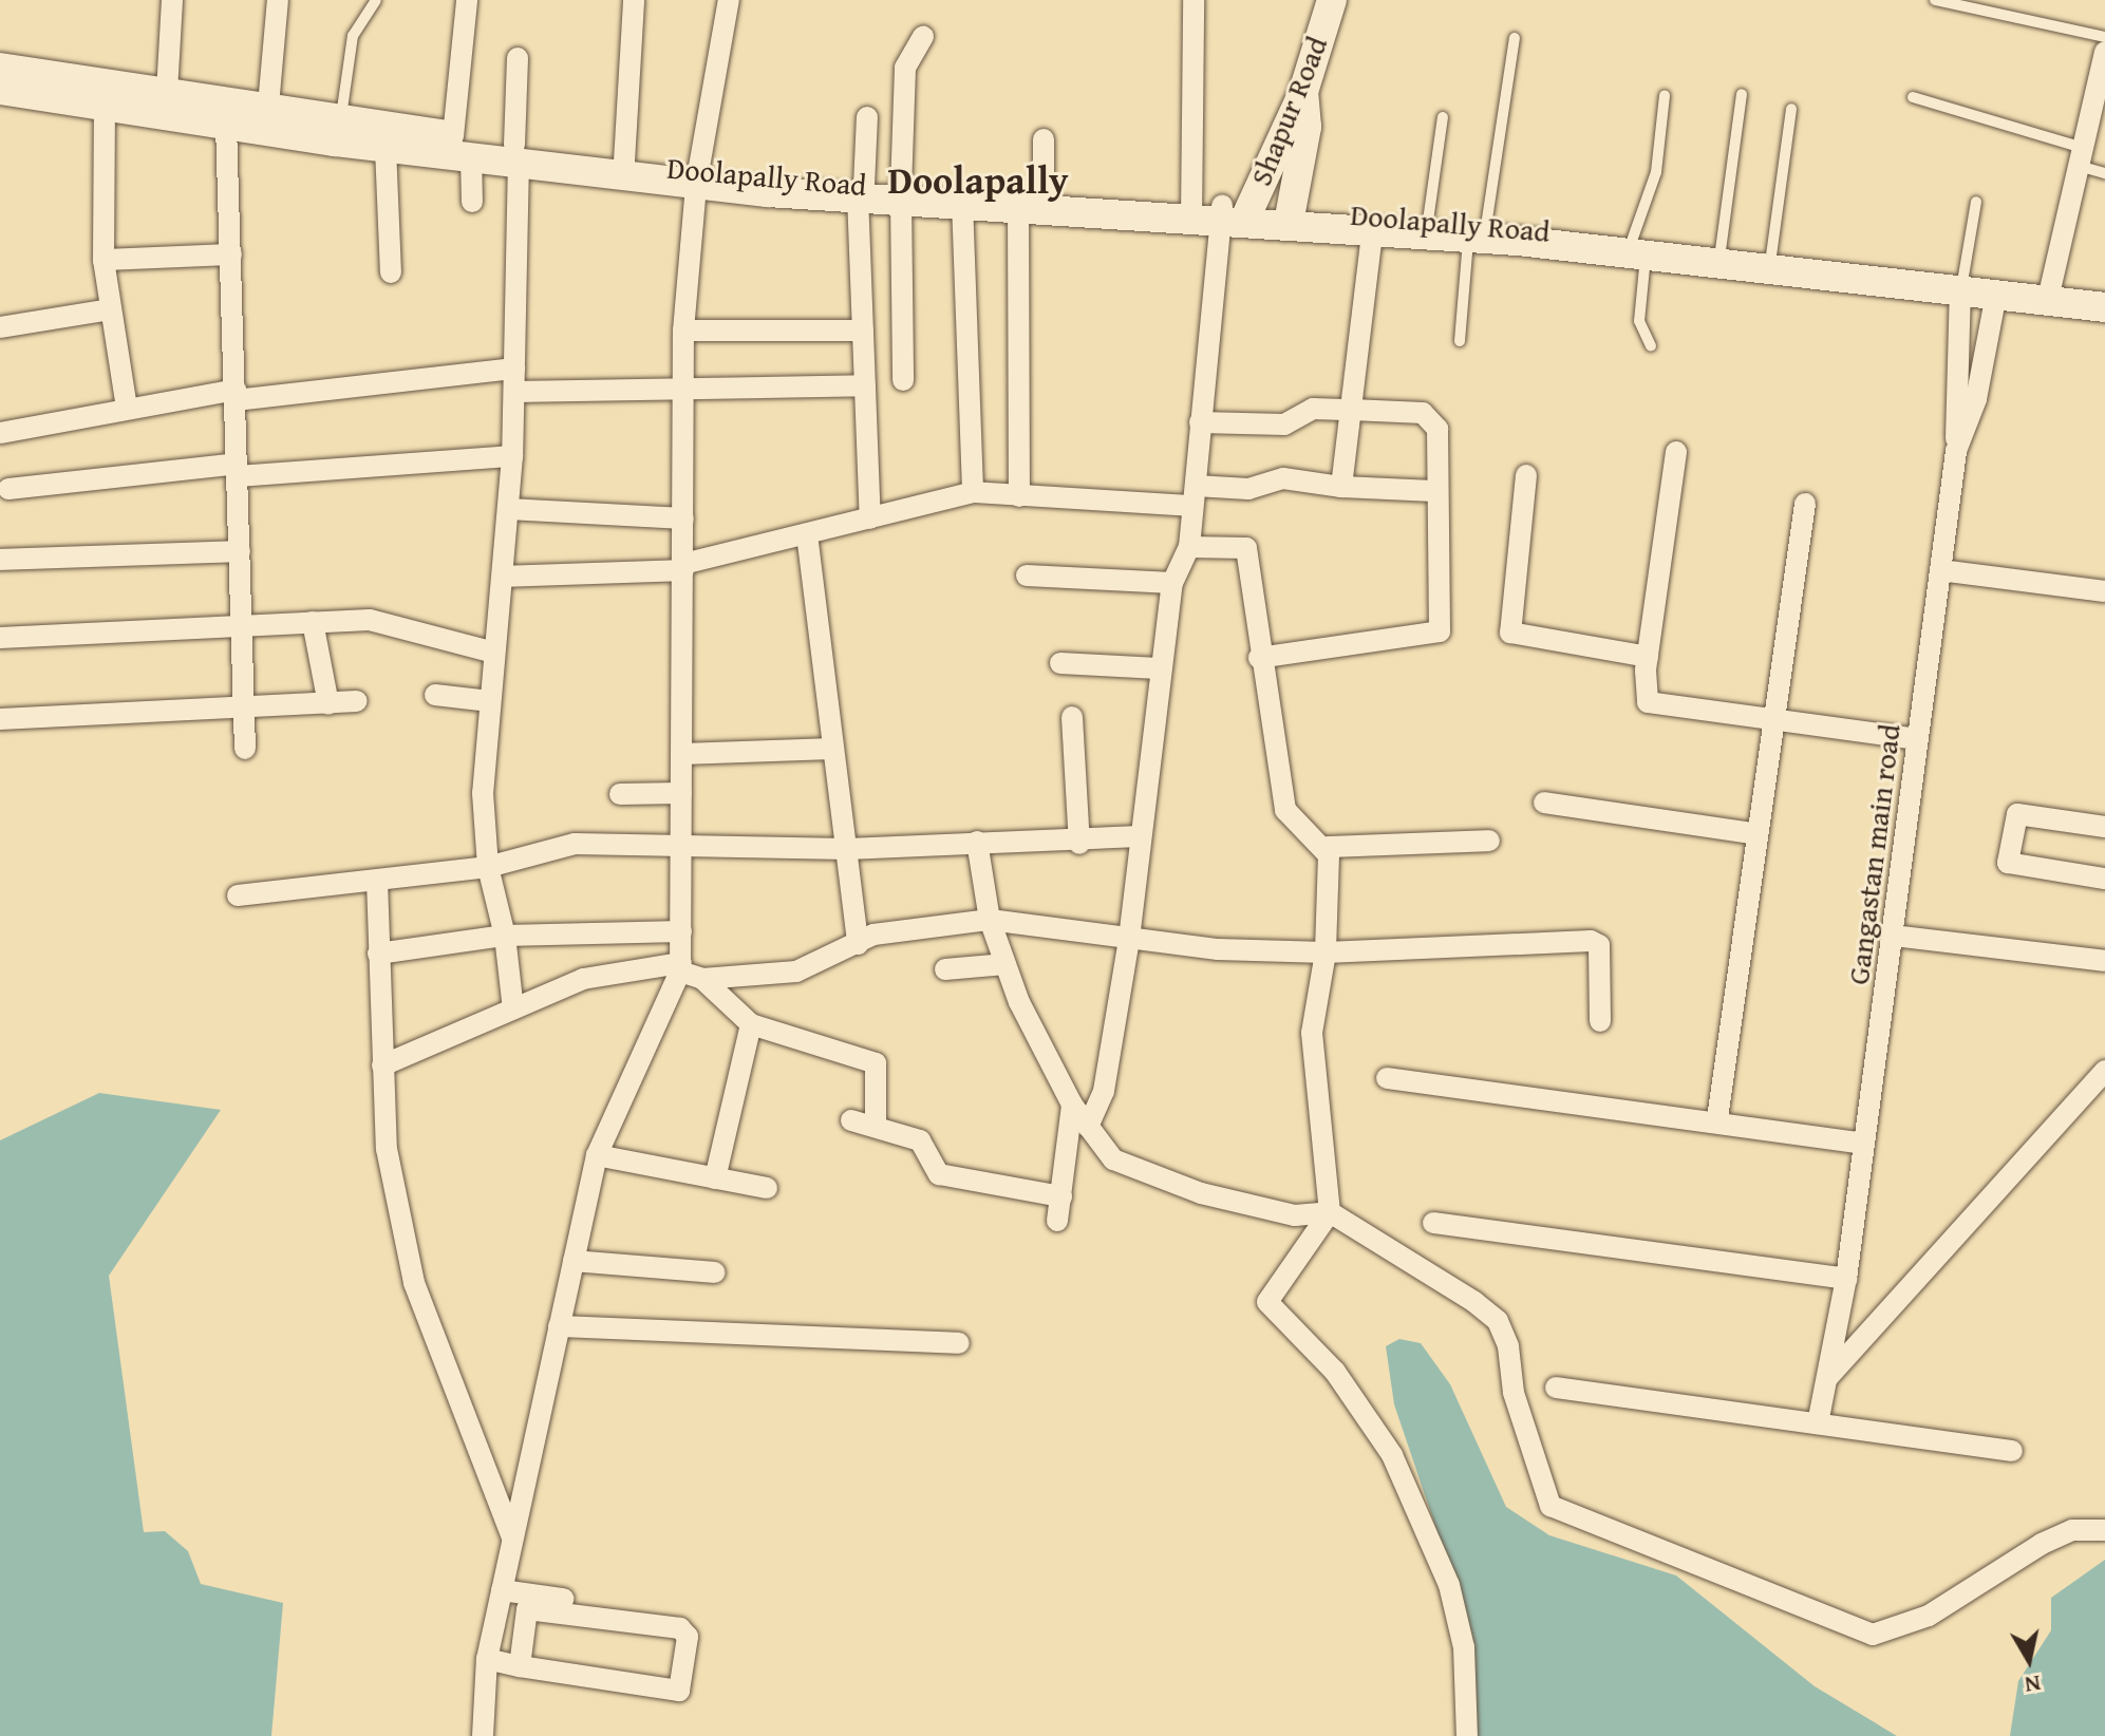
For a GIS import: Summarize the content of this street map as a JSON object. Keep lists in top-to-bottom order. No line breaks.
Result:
{"streets":{"main road":["Shapur Road","Doolapally Road"],"street":["Gangastan main road"]},"crossings":[["Shapur Road","Doolapally Road"],["Doolapally Road","Gangastan main road"]],"districts":["Doolapally"],"north":"bottom"}
